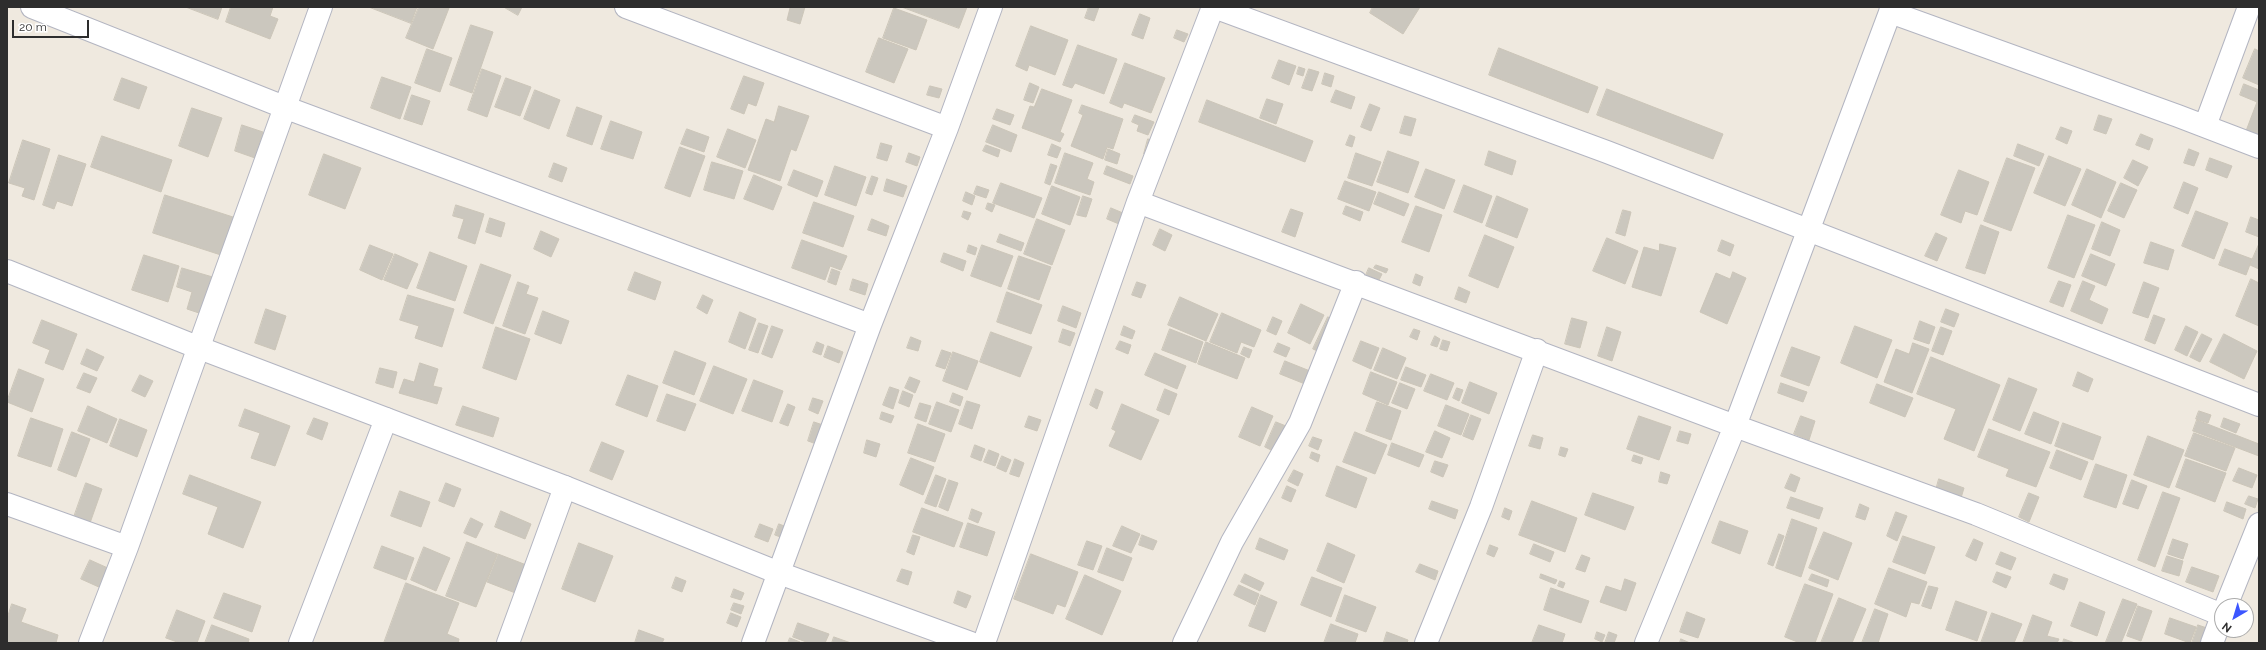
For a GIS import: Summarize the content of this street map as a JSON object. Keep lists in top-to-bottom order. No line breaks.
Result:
{"scale_bar":"20 m","north":"bottom left"}
